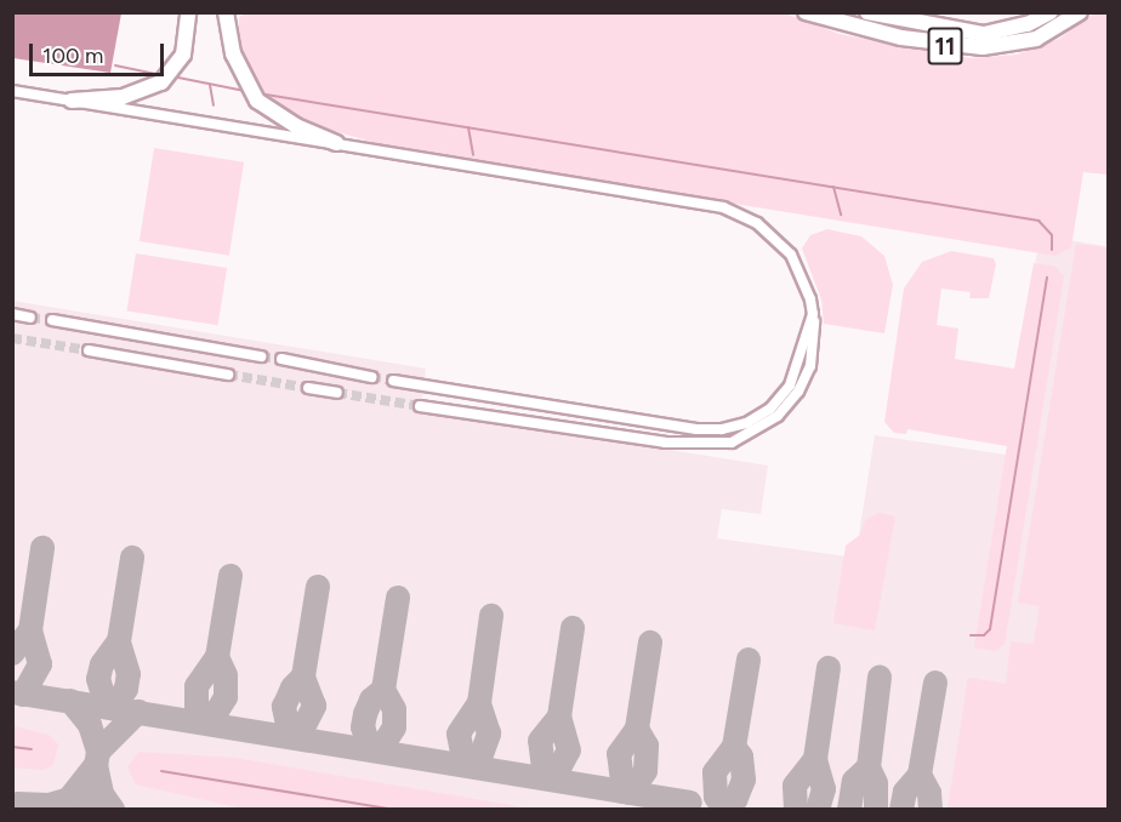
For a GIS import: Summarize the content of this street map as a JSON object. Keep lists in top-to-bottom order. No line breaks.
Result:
{"streets":{"highway":["11"]},"scale_bar":"100 m"}
